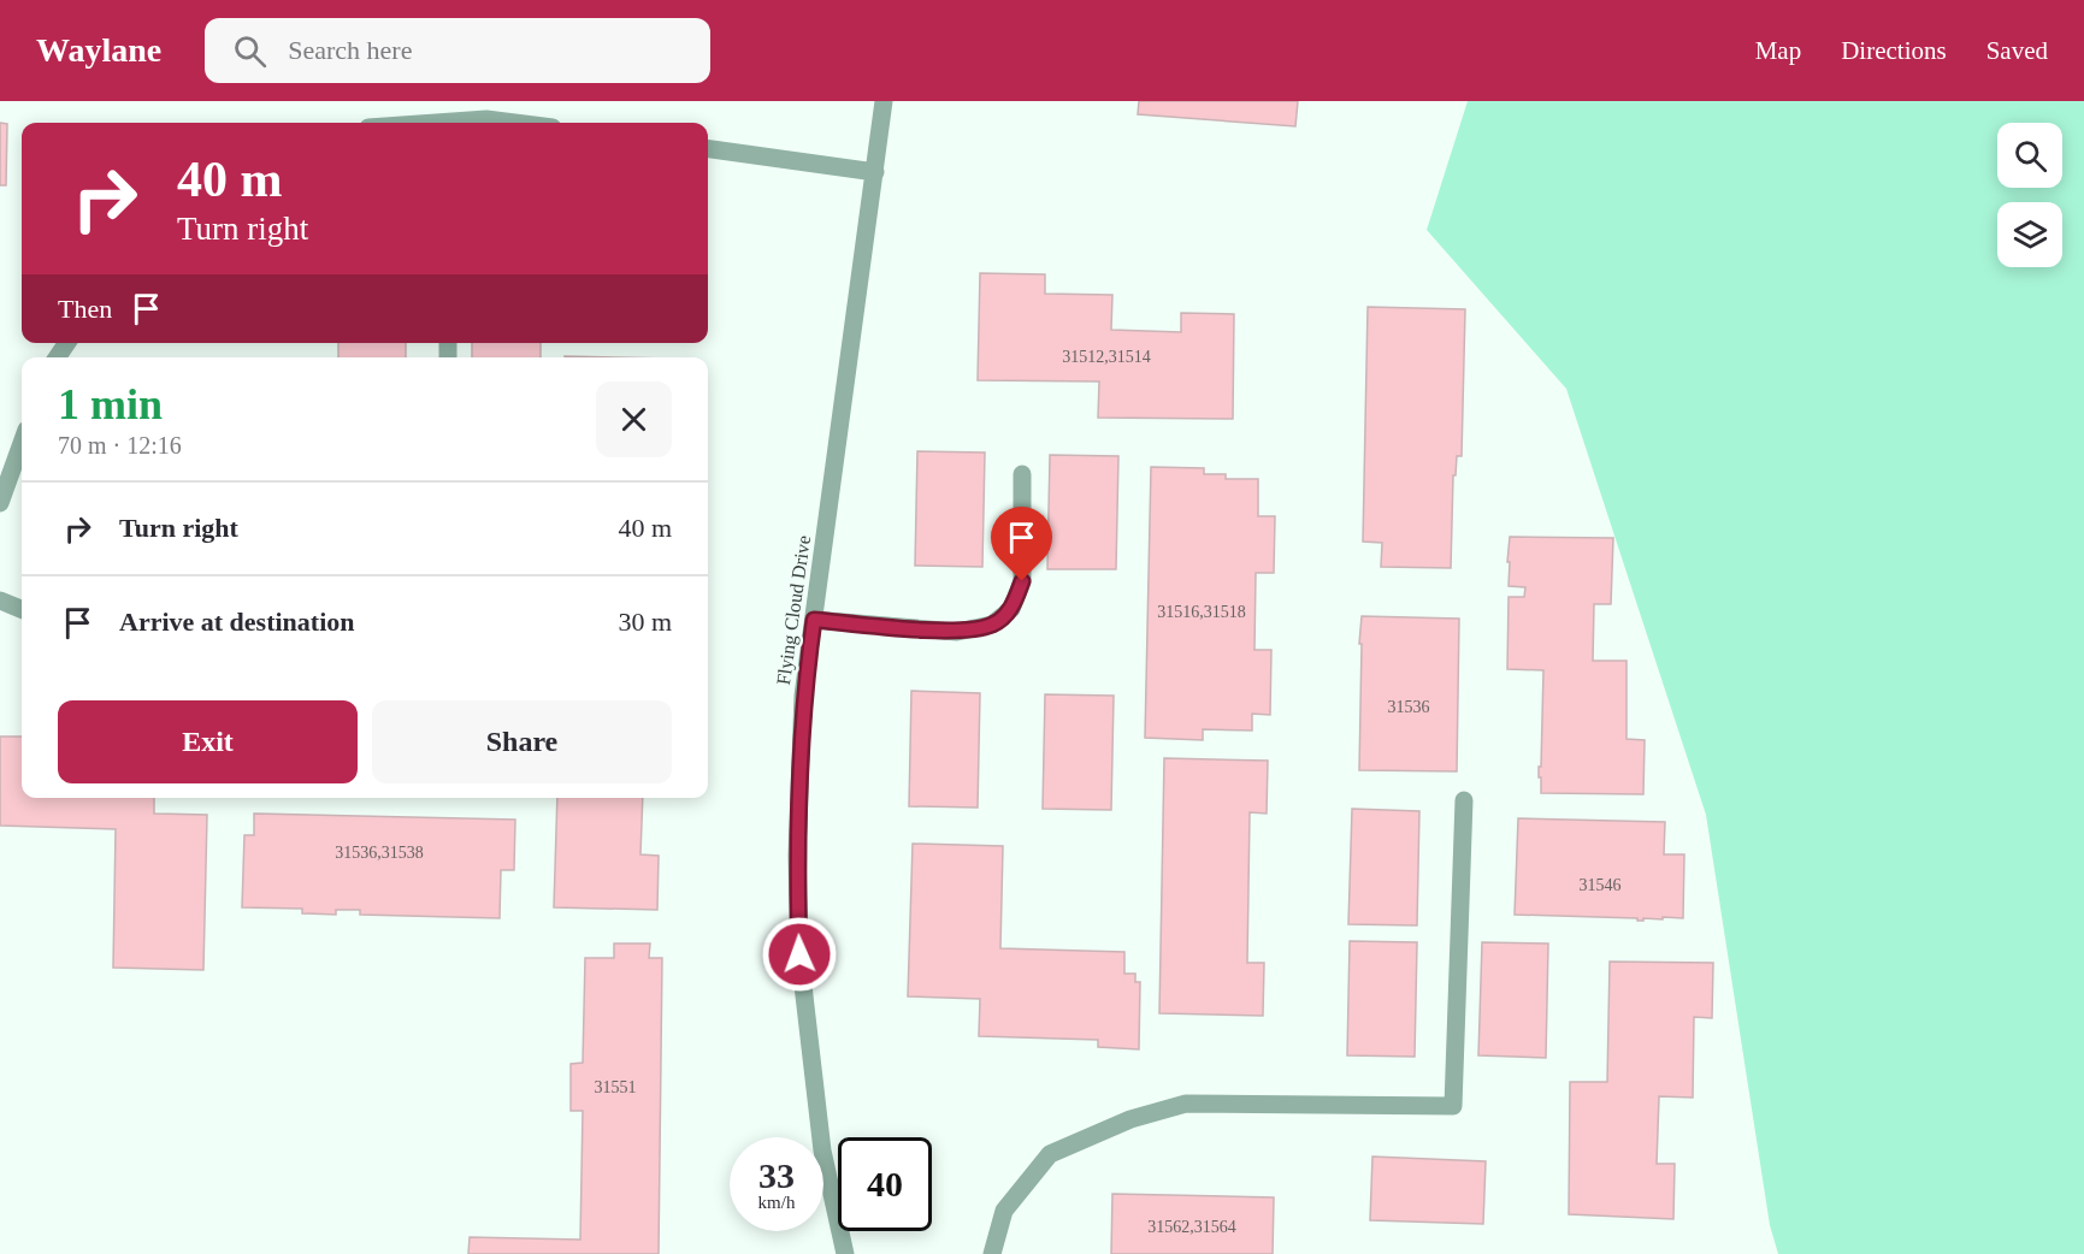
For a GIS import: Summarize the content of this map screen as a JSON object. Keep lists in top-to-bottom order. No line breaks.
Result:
{"streets":{"street":["Flying Cloud Drive"]},"house_numbers":["31512,31514","31516,31518","31536","31536,31538","31546","31551","31562,31564"],"page":{"header":"Waylane","search":"Search here","nav":["Map","Directions","Saved"],"turn":["40 m","Turn right"],"then":"Then","heading":["1 min","70 m · 12:16"],"list":[{"name":"Turn right","value":"40 m"},{"name":"Arrive at destination","value":"30 m"}],"buttons":["Exit","Share"],"speed":"33 km/h","limit":"40"}}
